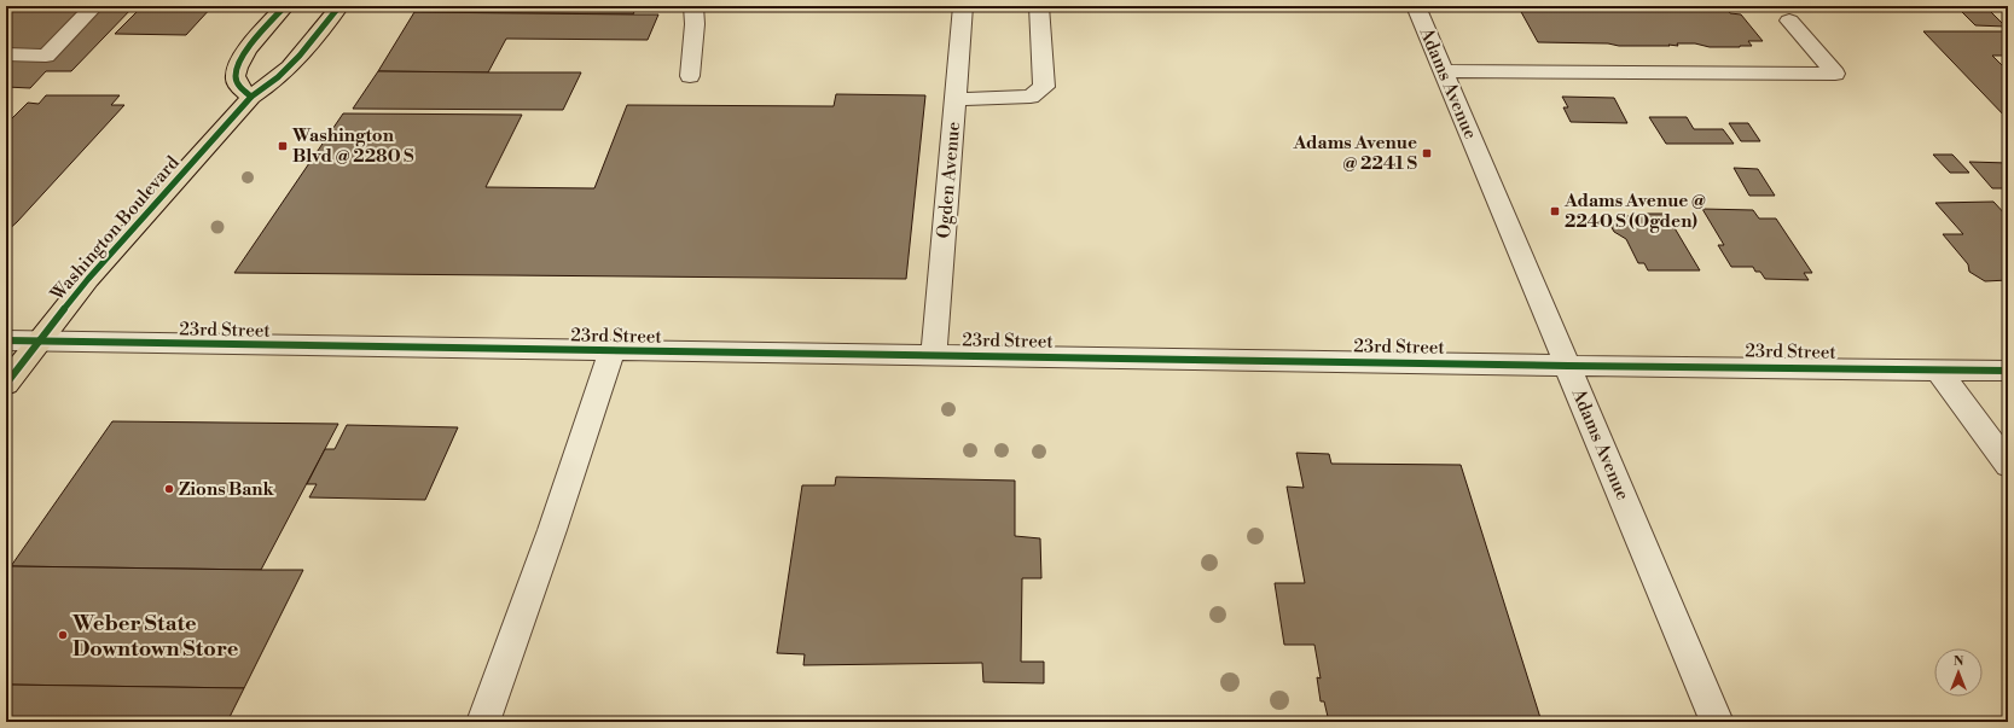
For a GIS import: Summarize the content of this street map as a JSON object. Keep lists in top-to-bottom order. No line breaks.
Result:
{"streets":{"main road":["Washington Boulevard"],"street":["Adams Avenue","Ogden Avenue","23rd Street"]},"crossings":[["Adams Avenue","23rd Street"],["Ogden Avenue","23rd Street"],["Washington Boulevard","23rd Street"]],"places":{"transit":["Washington Blvd @ 2280 S","Adams Avenue @ 2241 S","Adams Avenue @ 2240 S (Ogden)"],"other":["Zions Bank","Weber State Downtown Store"]},"north":"top"}
